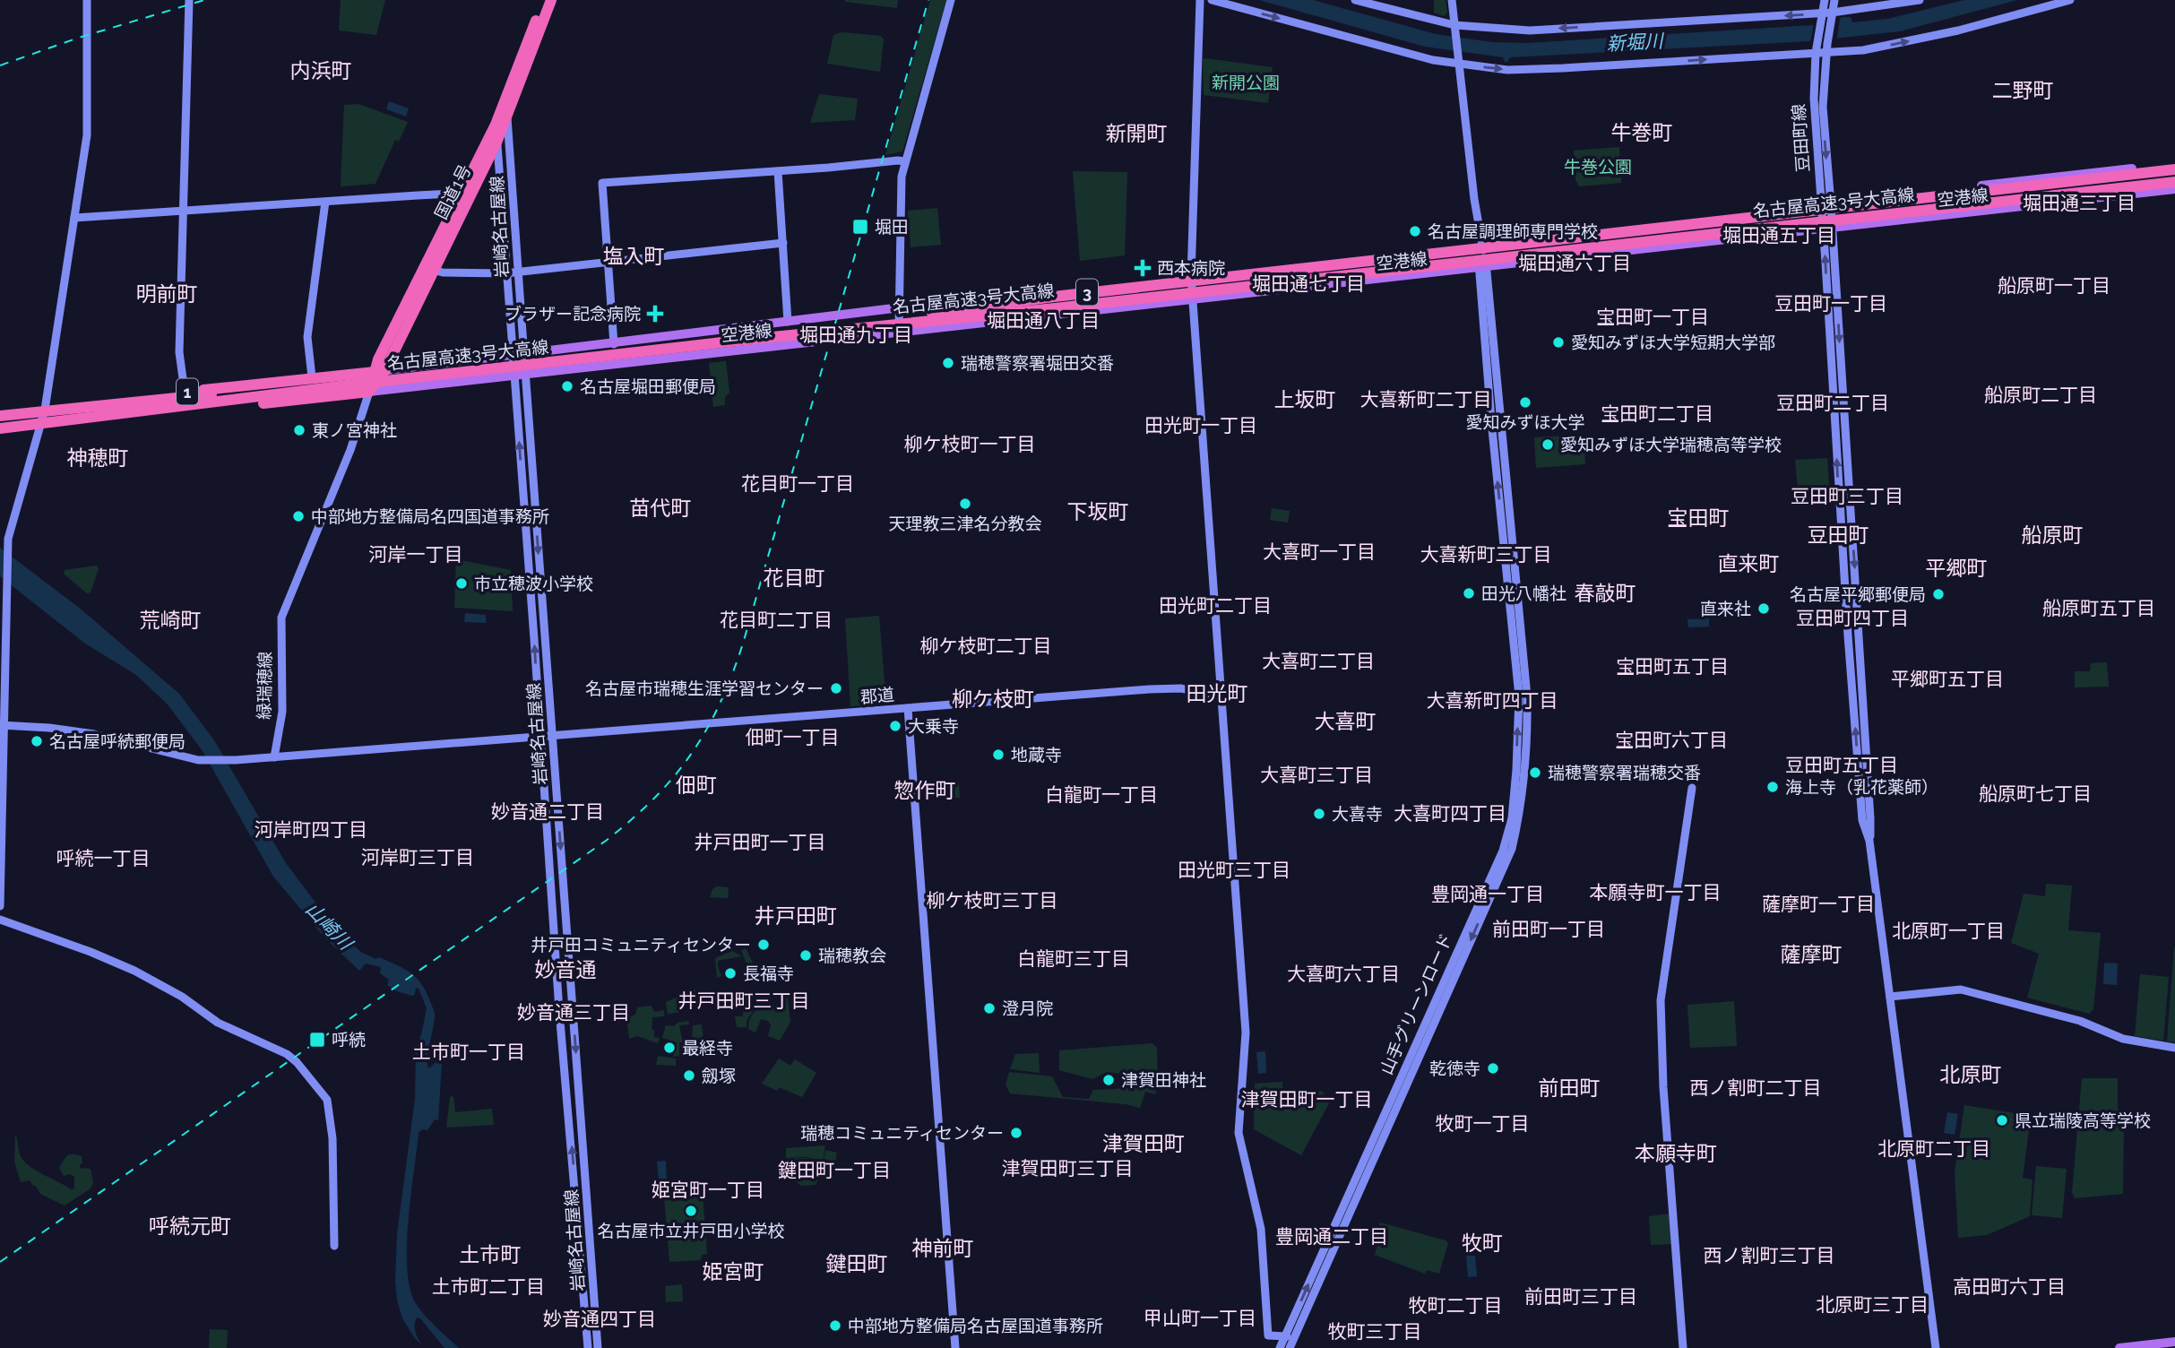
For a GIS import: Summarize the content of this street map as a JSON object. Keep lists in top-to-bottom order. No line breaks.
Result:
{"streets":{"highway":["国道1号","名古屋高速3号大高線","3","1"],"main road":["空港線"],"street":["豆田町線","岩崎名古屋線","緑瑞穂線","郡道","山手グリーンロード"]},"crossings":[["豆田町線","空港線"],["国道1号","空港線"],["国道1号","岩崎名古屋線"],["国道1号","1"],["国道1号","緑瑞穂線"],["空港線","岩崎名古屋線"],["空港線","1"],["空港線","緑瑞穂線"],["空港線","山手グリーンロード"],["名古屋高速3号大高線","1"],["岩崎名古屋線","郡道"],["1","緑瑞穂線"],["緑瑞穂線","郡道"]],"districts":["内浜町","二野町","牛巻町","新開町","堀田通三丁目","堀田通五丁目","塩入町","堀田通六丁目","堀田通七丁目","船原町一丁目","明前町","豆田町一丁目","宝田町一丁目","堀田通八丁目","堀田通九丁目","船原町二丁目","上坂町","大喜新町二丁目","豆田町二丁目","宝田町二丁目","田光町一丁目","柳ケ枝町一丁目","神穂町","花目町一丁目","豆田町三丁目","苗代町","下坂町","宝田町","豆田町","船原町","大喜町一丁目","河岸一丁目","大喜新町三丁目","直来町","平郷町","花目町","春敲町","田光町二丁目","船原町五丁目","豆田町四丁目","荒崎町","花目町二丁目","柳ケ枝町二丁目","大喜町二丁目","宝田町五丁目","平郷町五丁目","田光町","柳ケ枝町","大喜新町四丁目","大喜町","佃町一丁目","宝田町六丁目","豆田町五丁目","大喜町三丁目","佃町","惣作町","船原町七丁目","白龍町一丁目","妙音通二丁目","大喜町四丁目","河岸町四丁目","井戸田町一丁目","河岸町三丁目","呼続一丁目","田光町三丁目","本願寺町一丁目","豊岡通一丁目","柳ケ枝町三丁目","薩摩町一丁目","井戸田町","前田町一丁目","北原町一丁目","薩摩町","白龍町三丁目","妙音通","大喜町六丁目","井戸田町三丁目","妙音通三丁目","土市町一丁目","北原町","前田町","西ノ割町二丁目","津賀田町一丁目","牧町一丁目","津賀田町","北原町二丁目","本願寺町","津賀田町三丁目","鍵田町一丁目","姫宮町一丁目","呼続元町","豊岡通二丁目","牧町","神前町","土市町","西ノ割町三丁目","鍵田町","姫宮町","土市町二丁目","高田町六丁目","前田町三丁目","北原町三丁目","牧町二丁目","甲山町一丁目","妙音通四丁目","牧町三丁目"],"water":["新堀川","山崎川"],"parks":["新開公園","牛巻公園"],"places":{"transit":["堀田","呼続"],"other":["名古屋調理師専門学校","愛知みずほ大学短期大学部","瑞穂警察署堀田交番","名古屋堀田郵便局","愛知みずほ大学","東ノ宮神社","愛知みずほ大学瑞穂高等学校","天理教三津名分教会","中部地方整備局名四国道事務所","市立穂波小学校","田光八幡社","名古屋平郷郵便局","直来社","名古屋市瑞穂生涯学習センター","大乗寺","名古屋呼続郵便局","地蔵寺","瑞穂警察署瑞穂交番","海上寺（乳花薬師）","大喜寺","井戸田コミュニティセンター","瑞穂教会","長福寺","澄月院","最経寺","乾徳寺","劔塚","津賀田神社","県立瑞陵高等学校","瑞穂コミュニティセンター","名古屋市立井戸田小学校","中部地方整備局名古屋国道事務所"],"health":["西本病院","ブラザー記念病院"]}}
